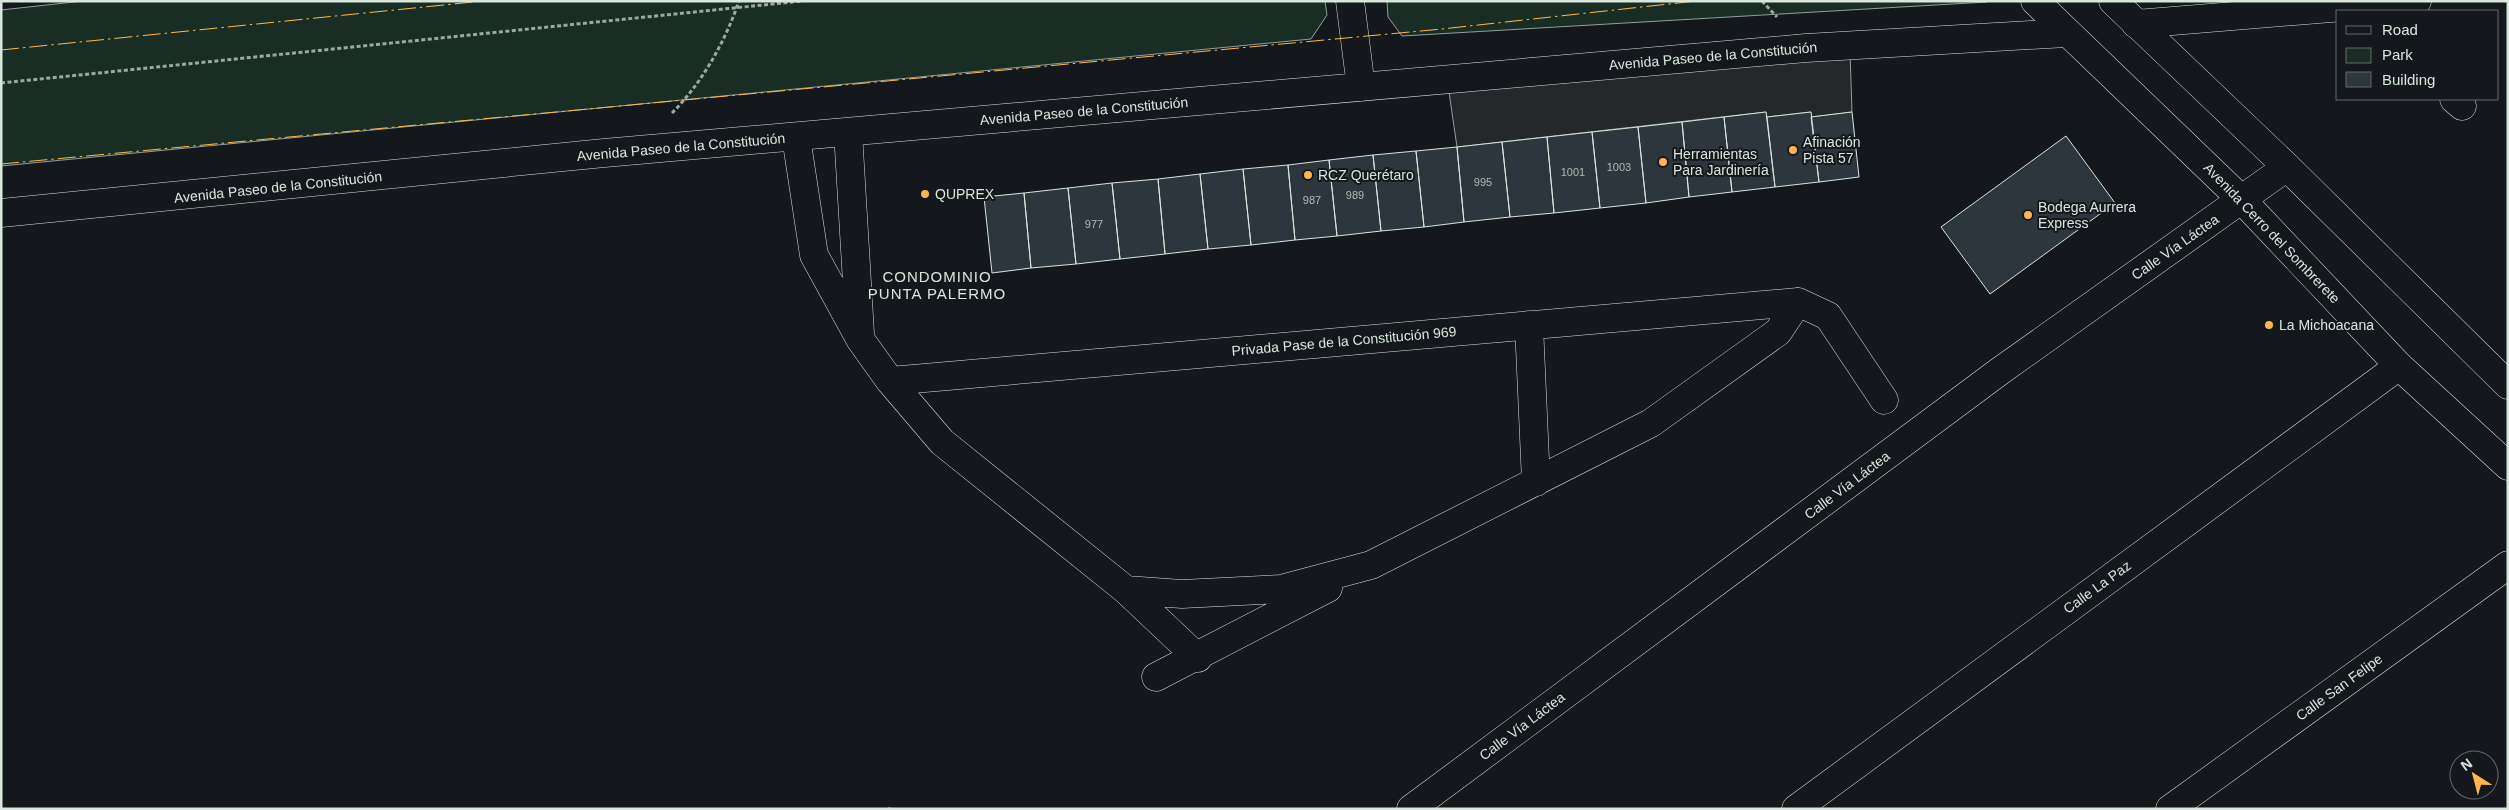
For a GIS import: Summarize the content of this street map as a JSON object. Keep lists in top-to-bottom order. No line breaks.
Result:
{"streets":{"street":["Avenida Paseo de la Constitución","Avenida Cerro del Sombrerete","Calle Vía Láctea","Privada Pase de la Constitución 969","Calle La Paz","Calle San Felipe"]},"crossings":[["Avenida Paseo de la Constitución","Avenida Cerro del Sombrerete"],["Avenida Cerro del Sombrerete","Calle Vía Láctea"],["Avenida Cerro del Sombrerete","Calle La Paz"]],"districts":["CONDOMINIO PUNTA PALERMO"],"places":["Afinación Pista 57","Herramientas Para Jardinería","RCZ Querétaro","QUPREX","Bodega Aurrera Express","La Michoacana"],"house_numbers":["1003","1001","995","989","987","977"],"legend":["Road","Park","Building"],"north":"top left"}
